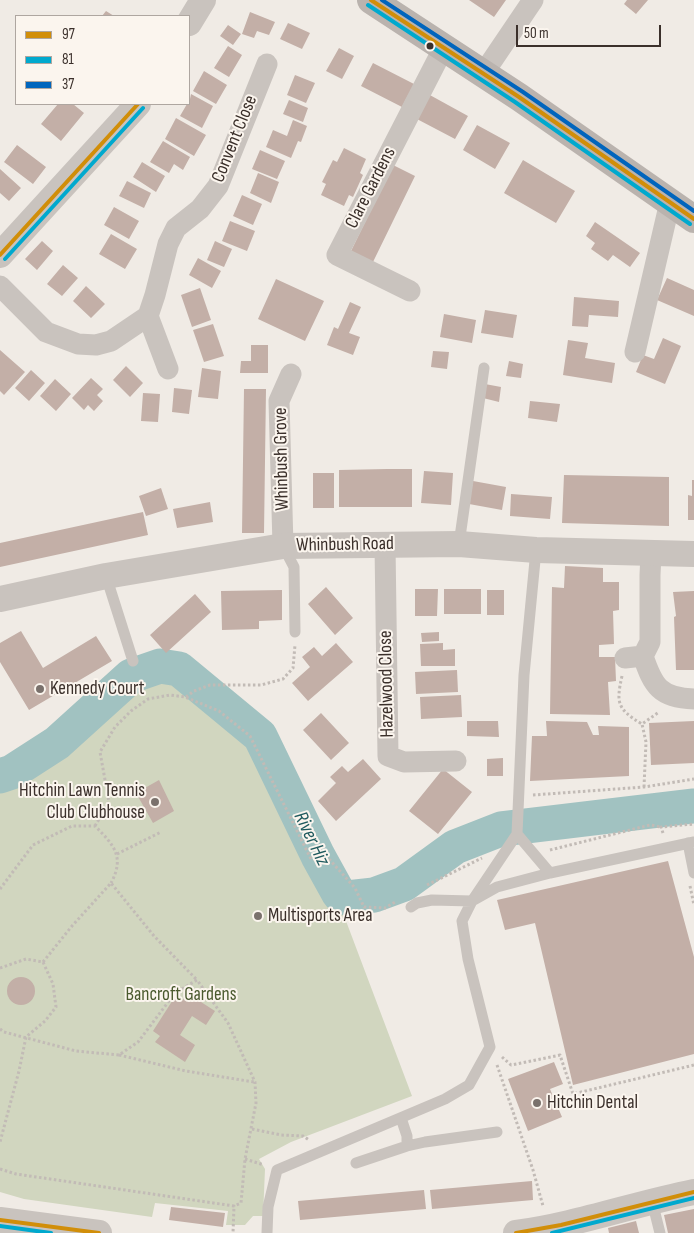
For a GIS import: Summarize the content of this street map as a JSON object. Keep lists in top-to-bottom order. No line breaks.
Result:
{"streets":{"street":["Convent Close","Clare Gardens","Whinbush Grove","Whinbush Road","Hazelwood Close"]},"crossings":[["Whinbush Grove","Whinbush Road"],["Whinbush Road","Hazelwood Close"]],"water":["River Hiz"],"parks":["Bancroft Gardens"],"places":["Kennedy Court","Hitchin Lawn Tennis Club Clubhouse","Multisports Area","Hitchin Dental"],"lines":["transit line 97","transit line 37","transit line 81"],"legend":["97","81","37"],"scale_bar":"50 m"}
